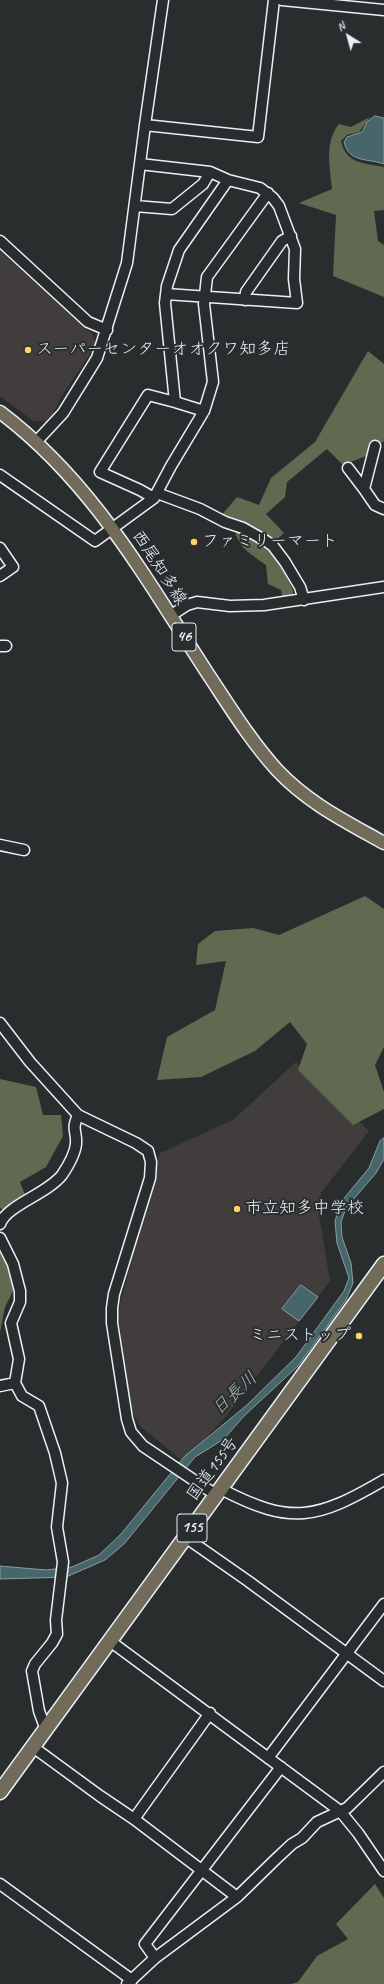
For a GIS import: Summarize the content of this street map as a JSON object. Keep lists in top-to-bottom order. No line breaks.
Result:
{"streets":{"highway":["国道155号","155"],"main road":["西尾知多線","46"]},"water":["日長川"],"places":["スーパーセンターオオクワ知多店","ファミリーマート","市立知多中学校","ミニストップ"],"north":"top left"}
